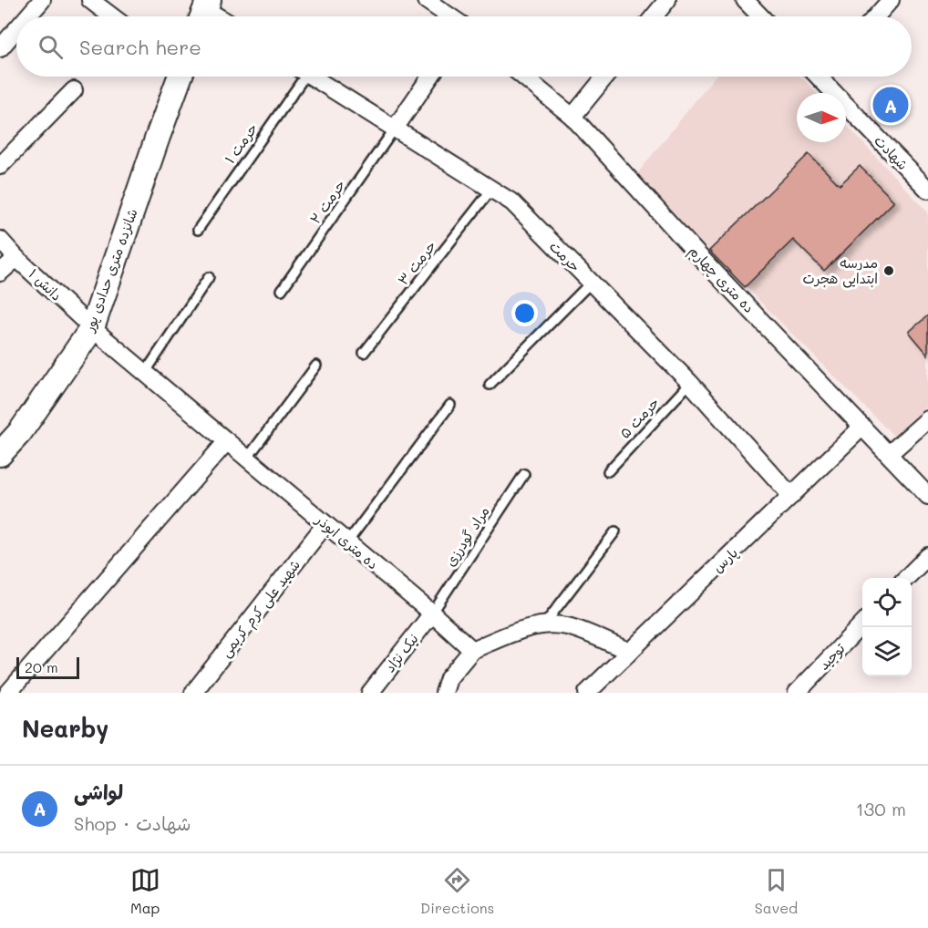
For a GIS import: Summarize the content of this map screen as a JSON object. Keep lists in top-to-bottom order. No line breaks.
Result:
{"streets":{"street":["شهادت","حرمت","شانزده متری حدادی پور","ده متری چهارم","دانش ۱","ده متری ابوذر","پارس","شهید علی کرم کریمی","نیک نژاد","توحید"],"lane":["حرمت ۱","حرمت ۲","حرمت ۳","حرمت ۵","مراد گودرزی"]},"crossings":[["حرمت ۲","حرمت"],["حرمت","حرمت ۳"],["حرمت","حرمت ۵"],["حرمت","پارس"],["شانزده متری حدادی پور","دانش ۱"],["شانزده متری حدادی پور","ده متری ابوذر"],["ده متری چهارم","پارس"],["دانش ۱","ده متری ابوذر"],["مراد گودرزی","ده متری ابوذر"],["مراد گودرزی","نیک نژاد"],["ده متری ابوذر","شهید علی کرم کریمی"],["ده متری ابوذر","نیک نژاد"]],"places":["مدرسه ابتدایی هجرت"],"scale_bar":"20 m","north":"right","page":{"search":"Search here","pins":"A","scale":"20 m","heading":"Nearby","list":[{"mark":"A","name":"لواشی","note":"Shop · شهادت","value":"130 m"}],"nav":["Map","Directions","Saved"]}}
